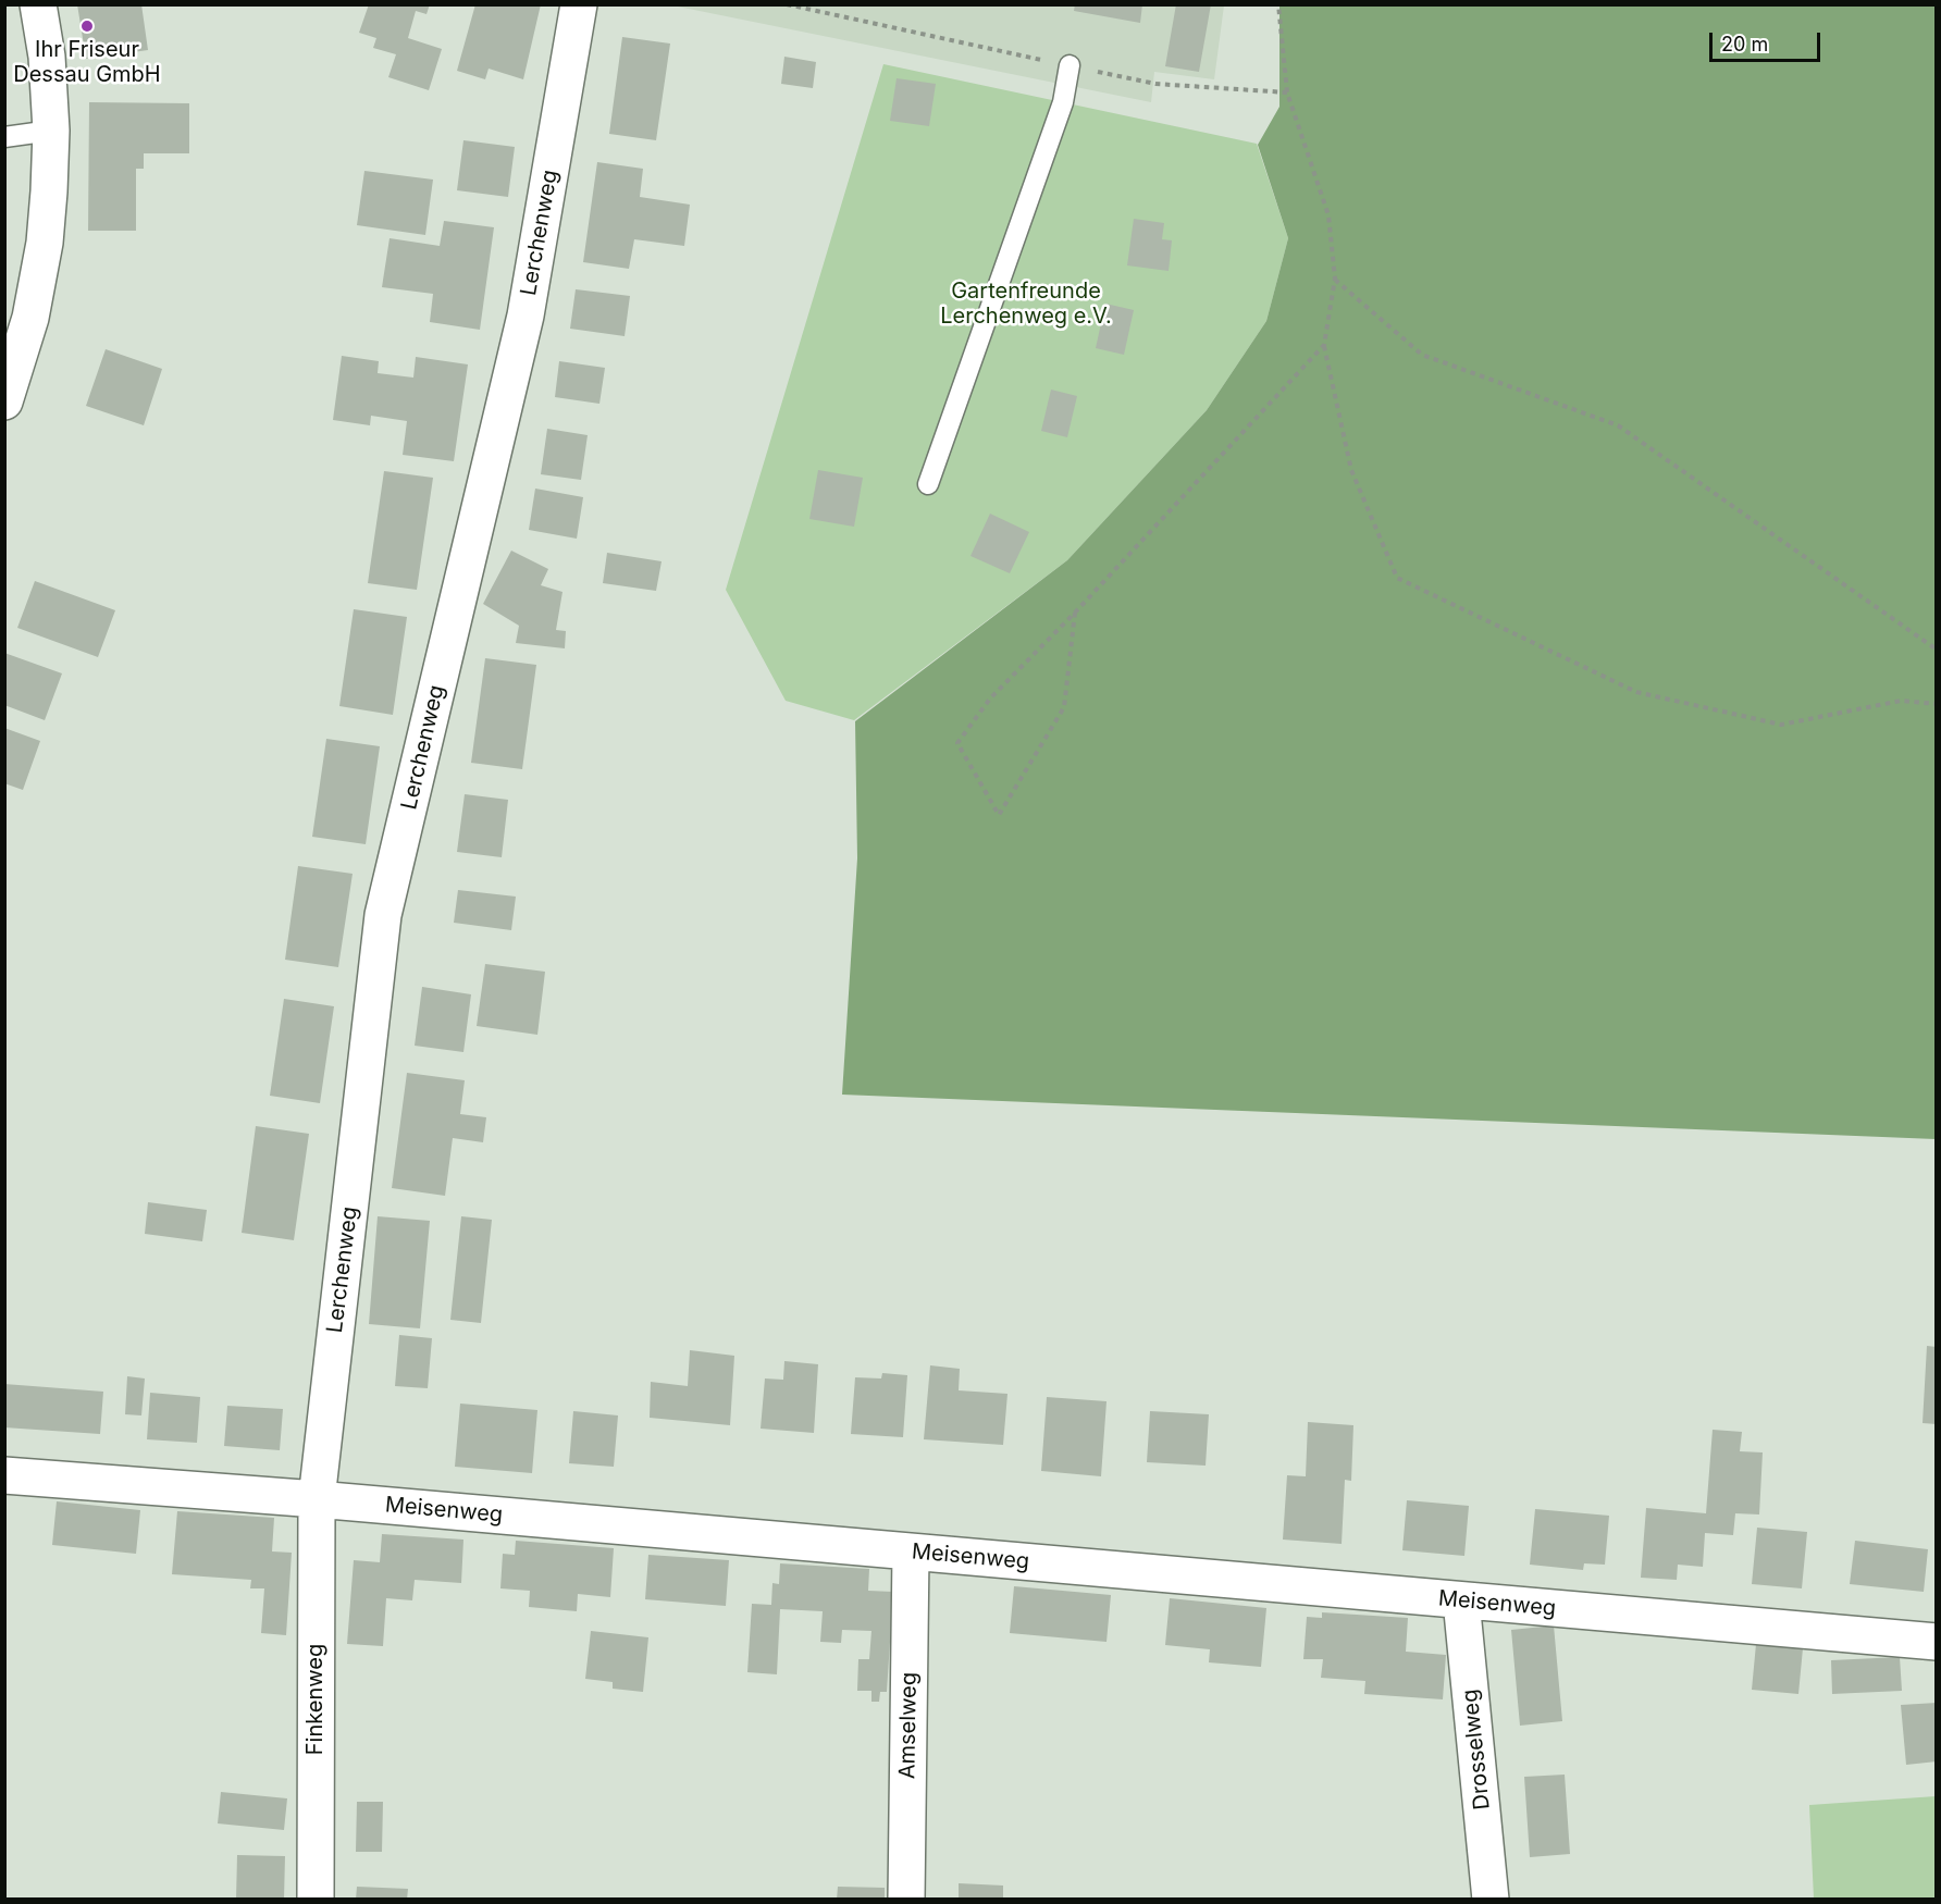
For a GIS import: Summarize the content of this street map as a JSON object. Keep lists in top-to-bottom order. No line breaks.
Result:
{"streets":{"street":["Lerchenweg","Meisenweg","Finkenweg","Amselweg","Drosselweg"]},"crossings":[["Lerchenweg","Meisenweg"],["Lerchenweg","Finkenweg"],["Meisenweg","Finkenweg"],["Meisenweg","Amselweg"],["Meisenweg","Drosselweg"]],"parks":["Gartenfreunde Lerchenweg e.V."],"places":["Ihr Friseur Dessau GmbH"],"scale_bar":"20 m"}
